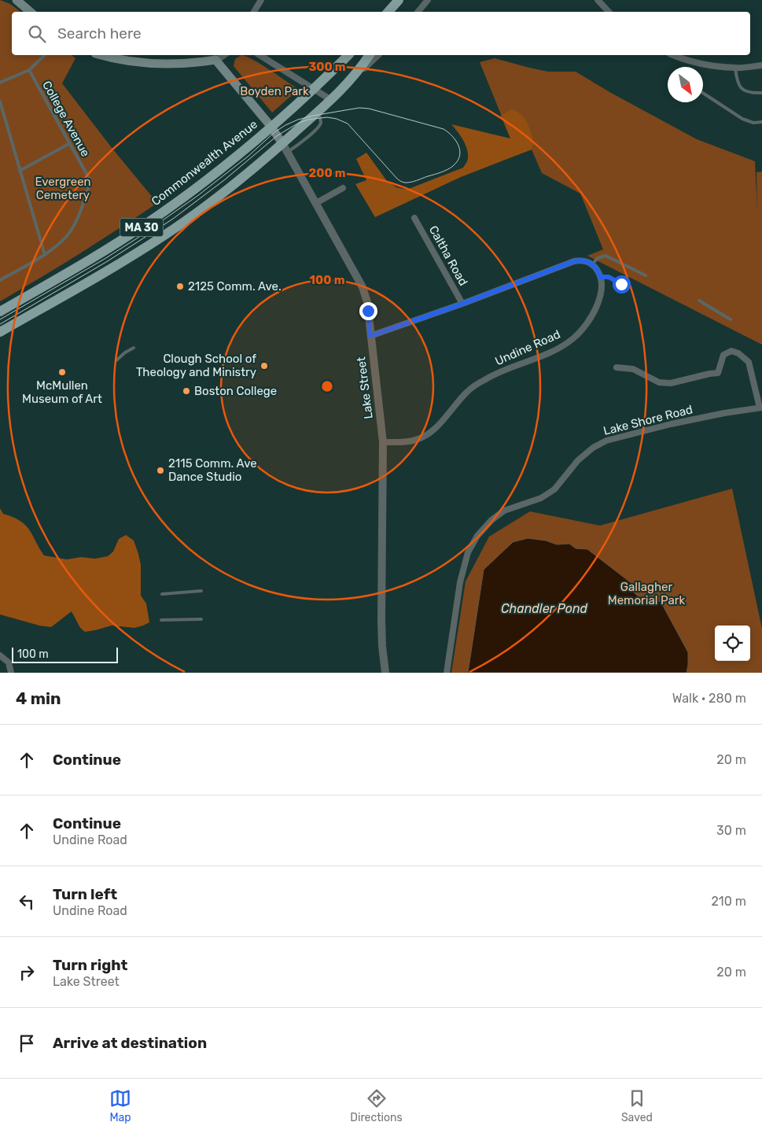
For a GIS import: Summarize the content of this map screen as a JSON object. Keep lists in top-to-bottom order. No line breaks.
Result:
{"streets":{"main road":["Commonwealth Avenue","MA 30","Lake Street"],"street":["Caltha Road","Undine Road","Lake Shore Road"],"lane":["College Avenue"]},"crossings":[["Commonwealth Avenue","Lake Street"],["MA 30","Lake Street"],["Undine Road","Lake Street"]],"water":["Chandler Pond"],"parks":["Boyden Park","Evergreen Cemetery","Gallagher Memorial Park"],"places":["2125 Comm. Ave.","Clough School of Theology and Ministry","McMullen Museum of Art","Boston College","2115 Comm. Ave Dance Studio"],"scale_bar":"100 m","north":"bottom right","page":{"search":"Search here","scale":"100 m","heading":["4 min","Walk · 280 m"],"list":[["Continue","20 m"],["Continue","Undine Road","30 m"],["Turn left","Undine Road","210 m"],["Turn right","Lake Street","20 m"],"Arrive at destination"],"nav":["Map","Directions","Saved"]},"rings":["300 m","200 m","100 m"]}
